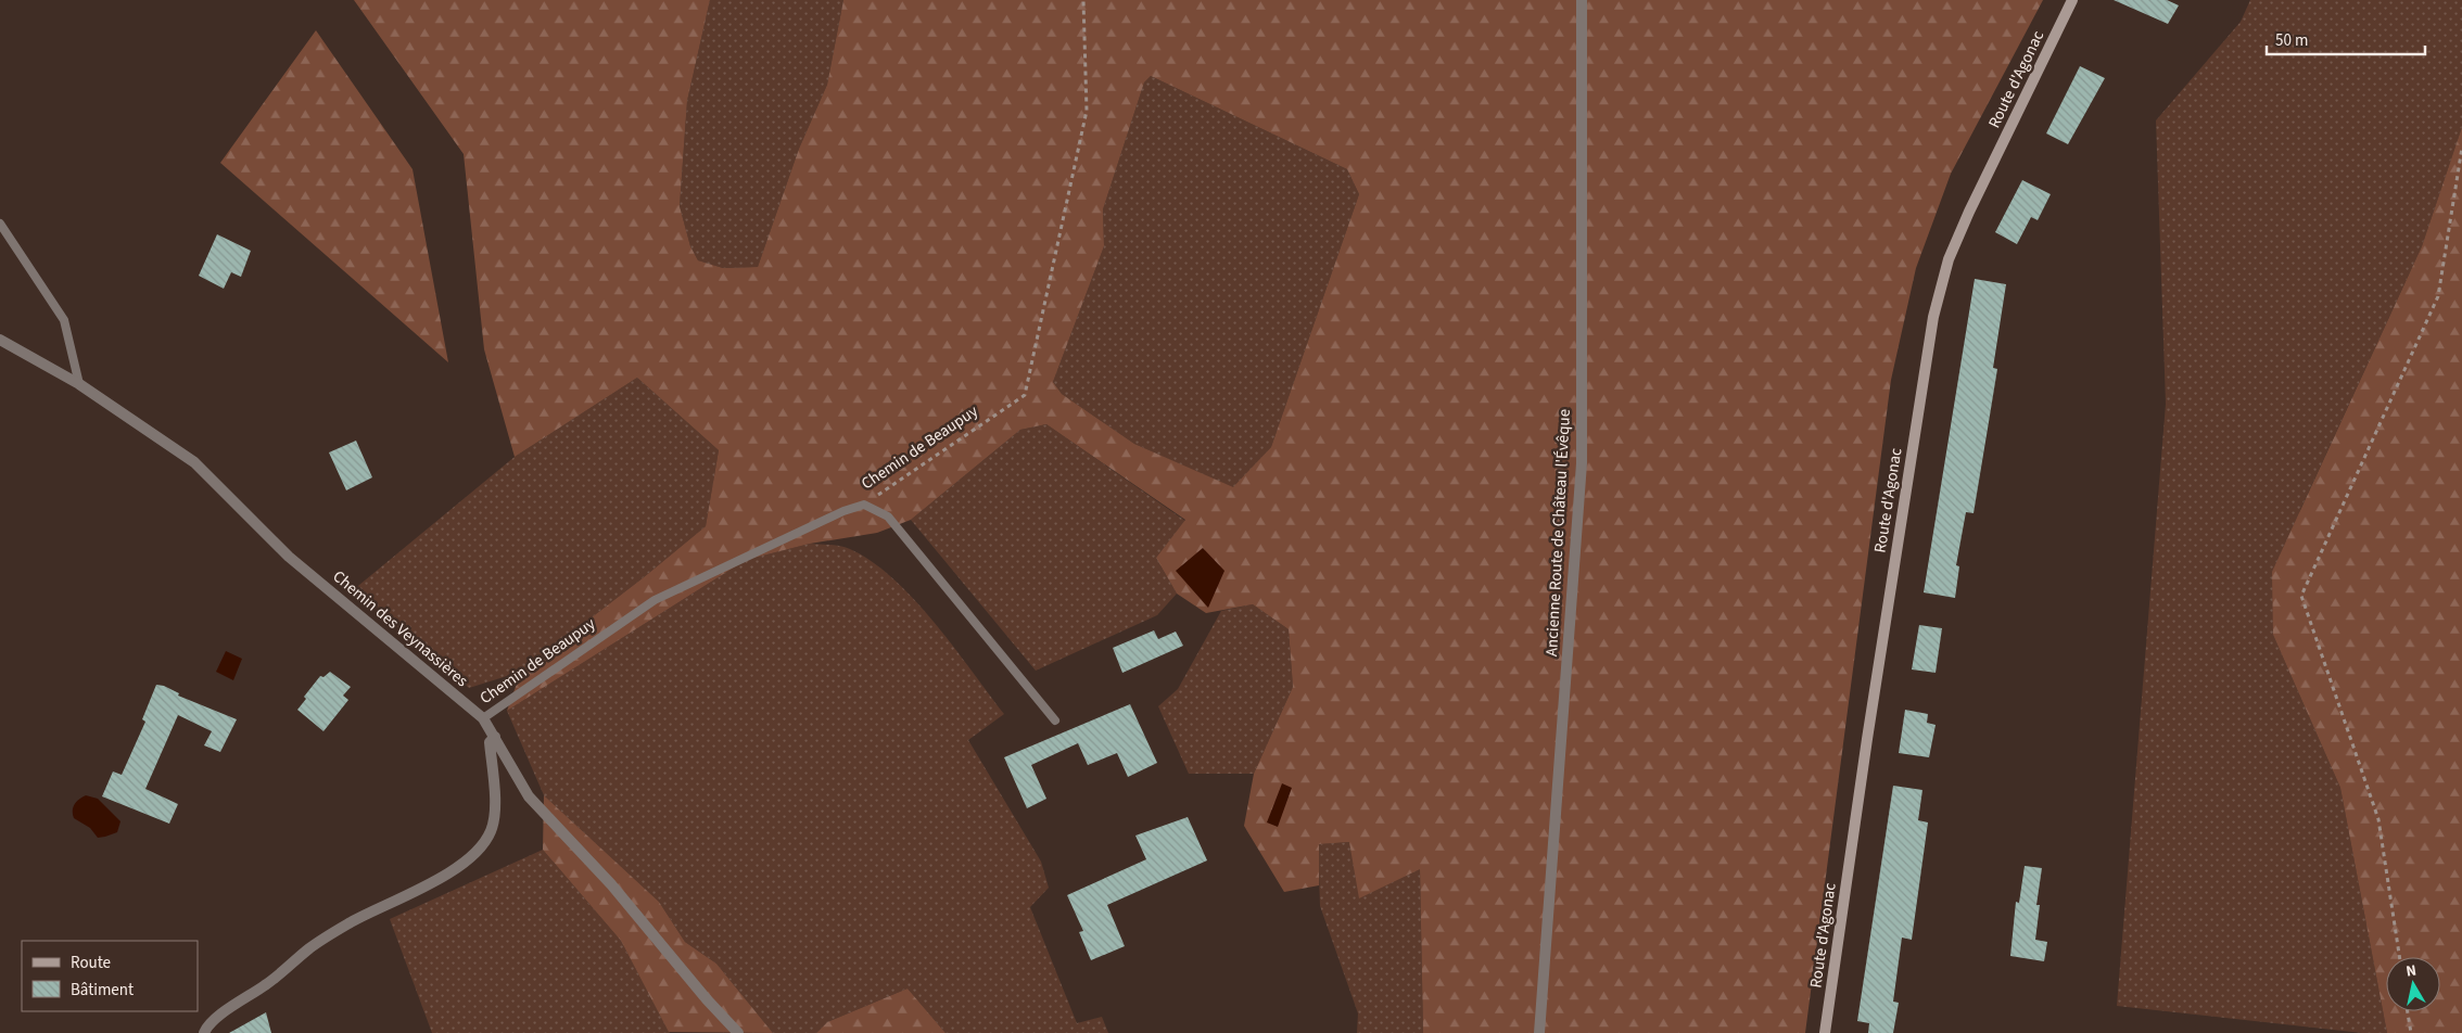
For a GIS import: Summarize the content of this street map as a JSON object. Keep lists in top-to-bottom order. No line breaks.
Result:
{"streets":{"main road":["Route d'Agonac"],"street":["Ancienne Route de Château l'Évêque","Chemin des Veynassières"],"lane":["Chemin de Beaupuy"]},"crossings":[["Chemin de Beaupuy","Chemin des Veynassières"]],"legend":["Route","Bâtiment"],"scale_bar":"50 m","north":"top"}
